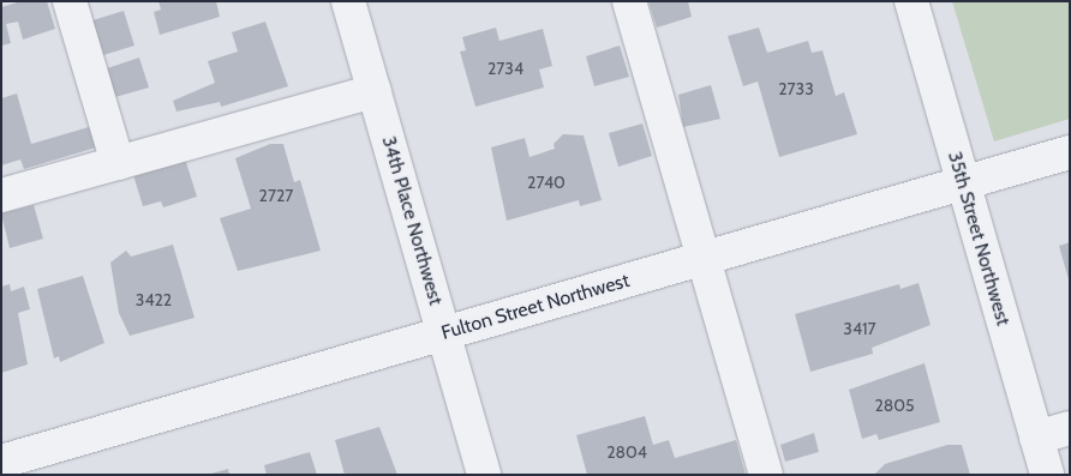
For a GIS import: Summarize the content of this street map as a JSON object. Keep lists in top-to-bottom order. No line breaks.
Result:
{"streets":{"street":["34th Place Northwest","35th Street Northwest","Fulton Street Northwest"]},"crossings":[["34th Place Northwest","Fulton Street Northwest"],["35th Street Northwest","Fulton Street Northwest"]],"house_numbers":["2734","2733","2740","2727","3422","3417","2805","2804"]}
